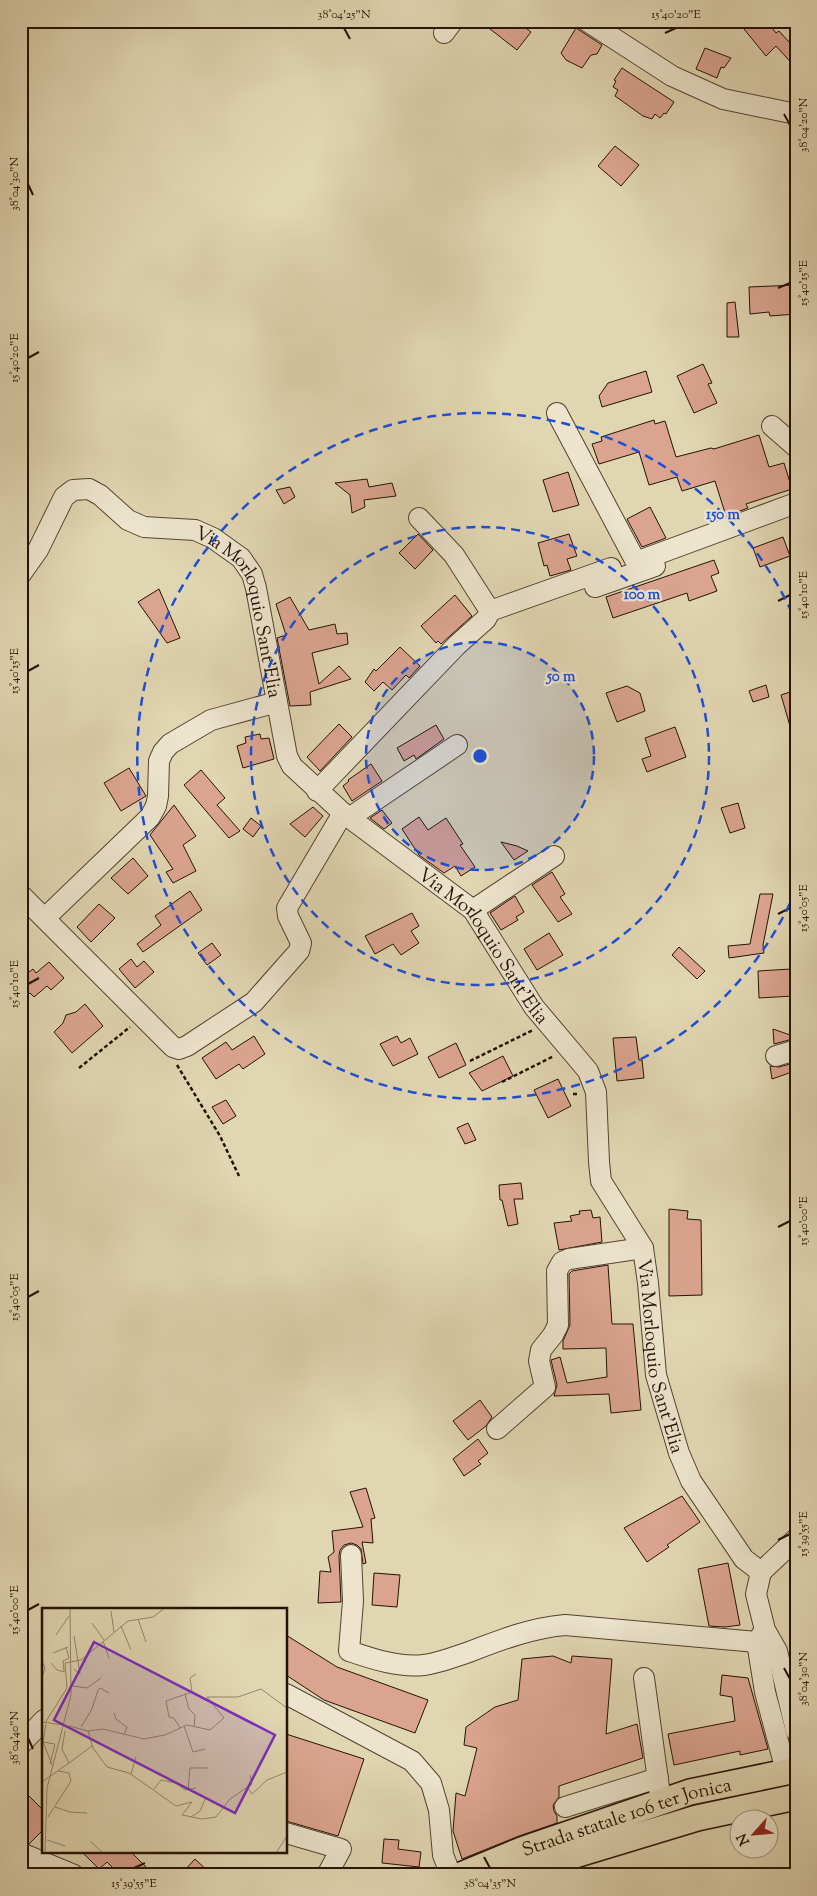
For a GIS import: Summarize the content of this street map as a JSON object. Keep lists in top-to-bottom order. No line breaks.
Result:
{"streets":{"main road":["Strada statale 106 ter Jonica"],"street":["Via Morloquio Sant'Elia"]},"north":"bottom left","coordinates":["38°04'25\"N","15°40'20\"E","38°04'20\"N","38°04'30\"N","15°40'15\"E","15°40'10\"E","15°40'05\"E","15°40'00\"E","15°39'55\"E","38°04'40\"N","38°04'35\"N"],"rings":["150 m","100 m","50 m"]}
